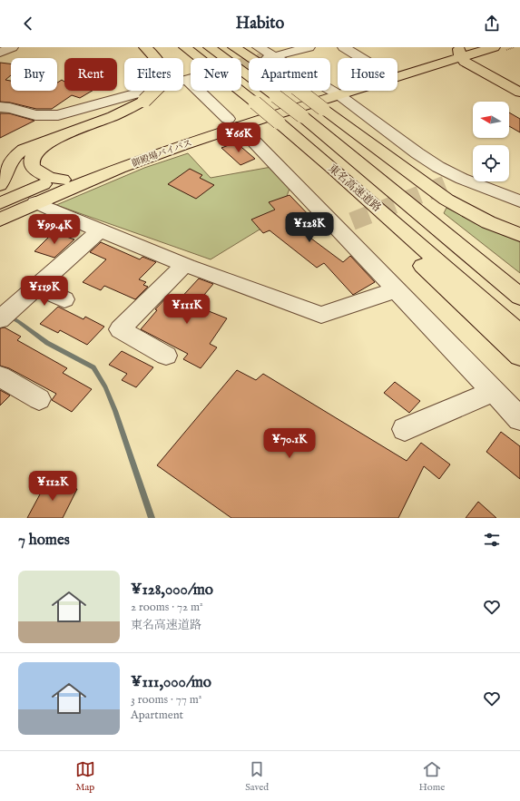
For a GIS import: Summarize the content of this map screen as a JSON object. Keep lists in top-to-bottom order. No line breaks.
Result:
{"streets":{"highway":["御殿場バイパス","東名高速道路"]},"north":"left","page":{"header":"Habito","chip":["Buy","Rent","Filters","New","Apartment","House"],"price":["¥66K","¥128K","¥99.4K","¥119K","¥111K","¥70.1K","¥112K"],"heading":"7 homes","list":[{"name":"¥128,000/mo","note":"2 rooms · 72 m² · 東名高速道路"},{"name":"¥111,000/mo","note":"3 rooms · 77 m² · Apartment"}],"tabs":["Map","Saved","Home"]}}
